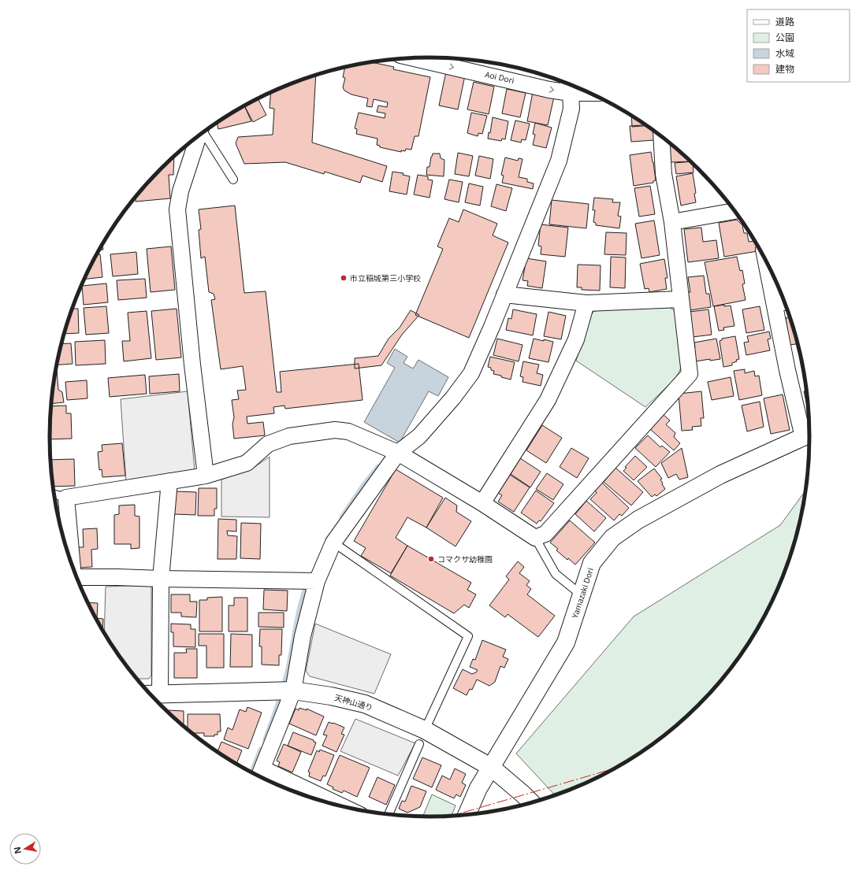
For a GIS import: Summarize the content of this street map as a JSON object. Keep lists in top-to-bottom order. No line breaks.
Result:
{"streets":{"street":["Aoi Dori","Yamazaki Dori","天神山通り"]},"crossings":[["Yamazaki Dori","天神山通り"]],"one_way":["Aoi Dori"],"places":["市立稲城第三小学校","コマクサ幼稚園"],"legend":["道路","公園","水域","建物"],"north":"left"}
